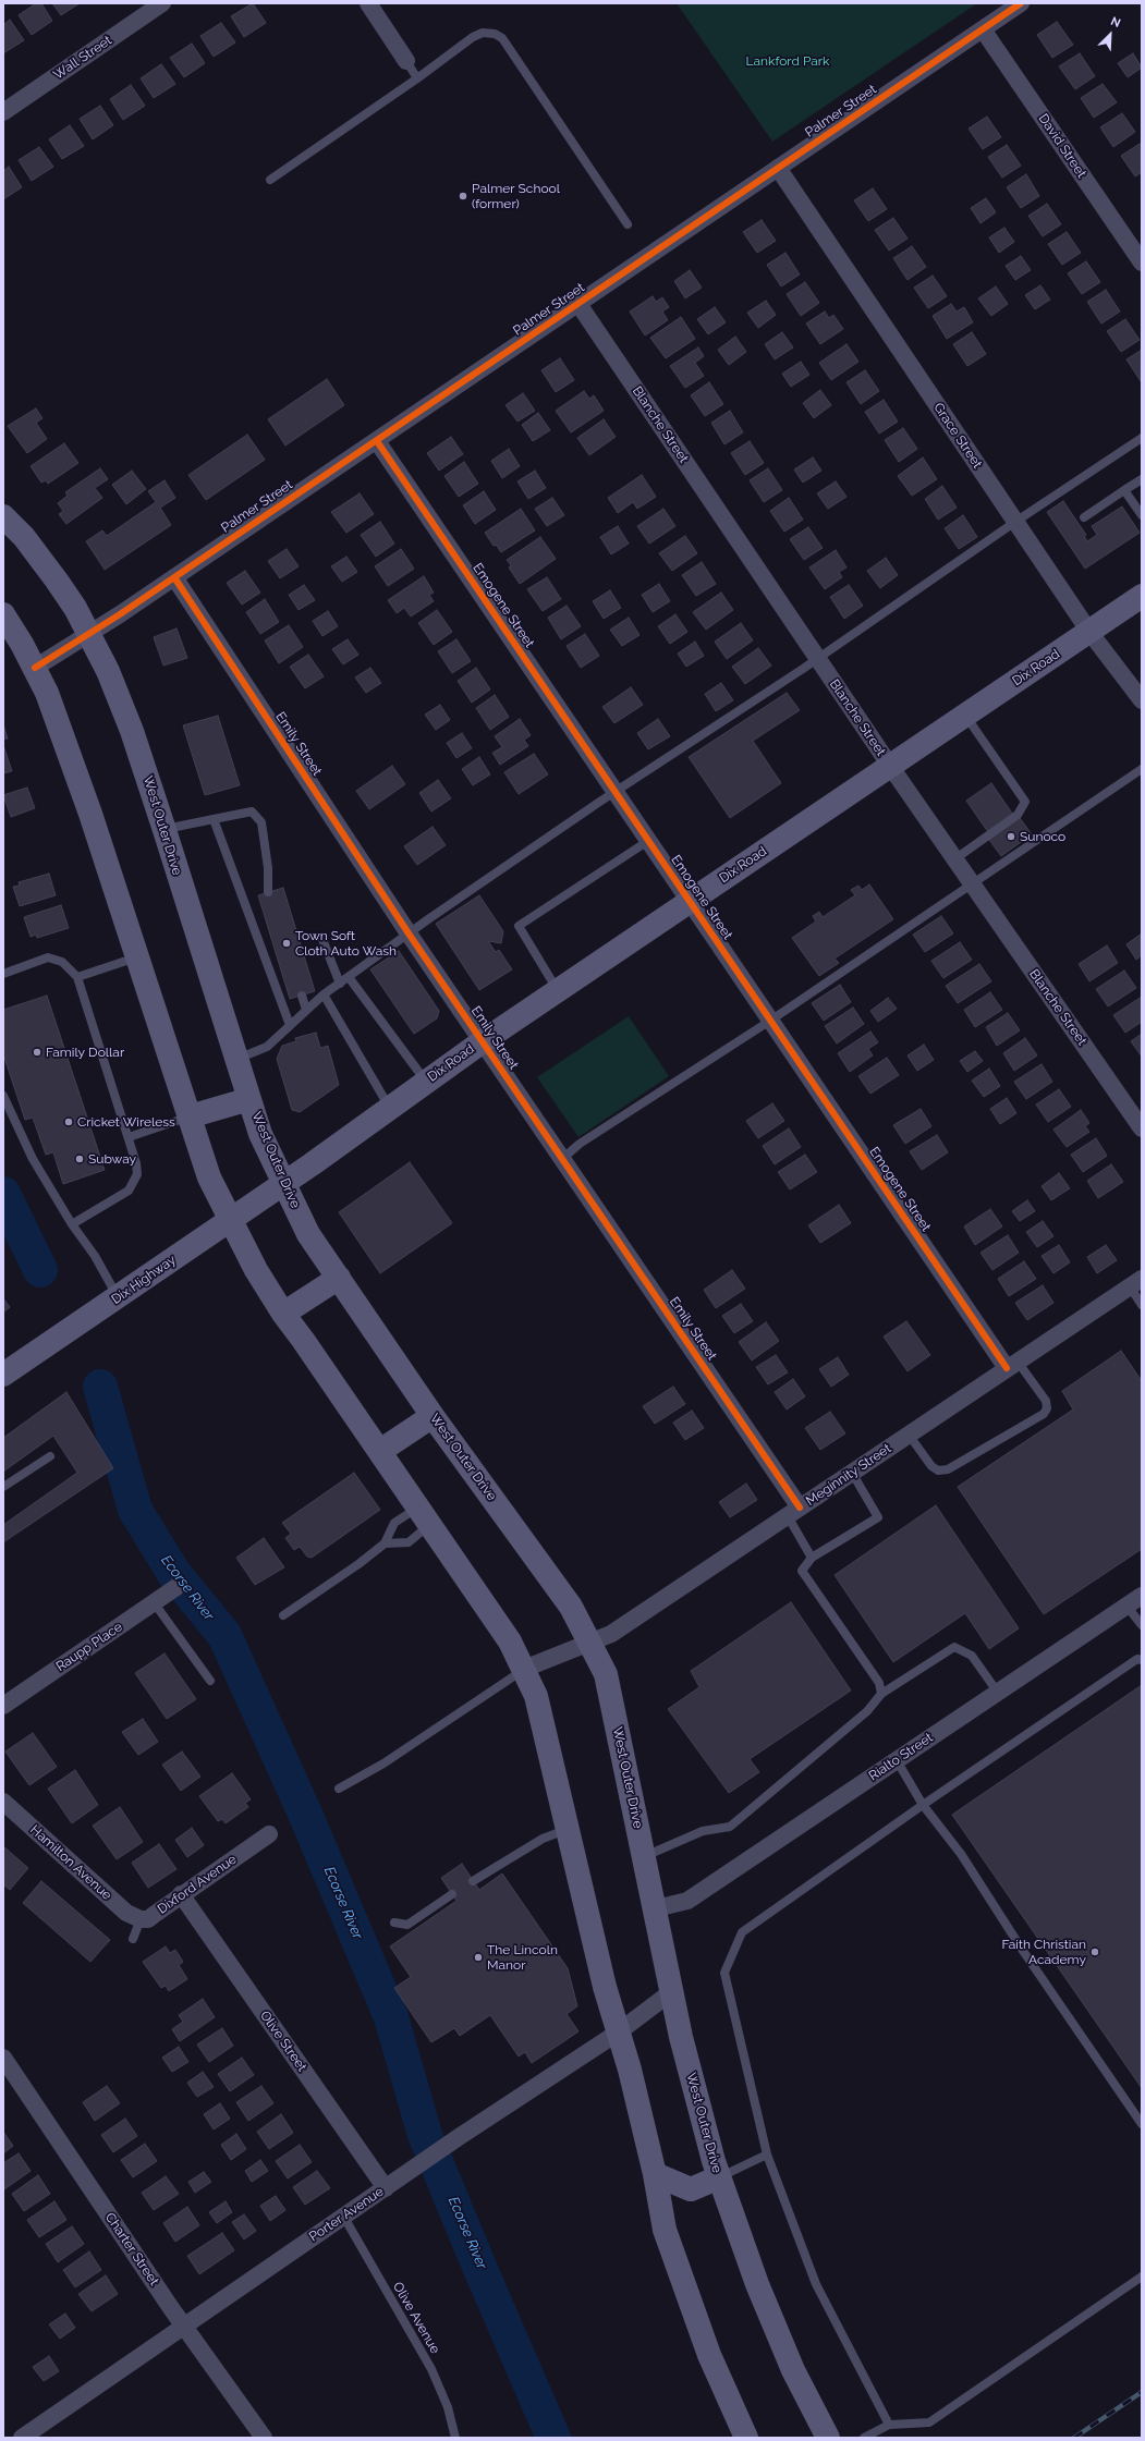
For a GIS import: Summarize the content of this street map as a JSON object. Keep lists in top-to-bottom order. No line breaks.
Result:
{"streets":{"main road":["Dix Road","West Outer Drive","Dix Highway"],"street":["Wall Street","Palmer Street","David Street","Blanche Street","Grace Street","Emogene Street","Emily Street","Meginnity Street","Raupp Place","Rialto Street","Hamilton Avenue","Dixford Avenue","Olive Street","Porter Avenue","Charter Street"],"lane":["Olive Avenue"]},"crossings":[["Palmer Street","David Street"],["Palmer Street","Blanche Street"],["Palmer Street","Grace Street"],["Palmer Street","Emogene Street"],["Palmer Street","Emily Street"],["Palmer Street","West Outer Drive"],["Blanche Street","Dix Road"],["Grace Street","Dix Road"],["Emogene Street","Dix Road"],["Emogene Street","Meginnity Street"],["Dix Road","Emily Street"],["Dix Road","West Outer Drive"],["Dix Road","Dix Highway"],["Emily Street","Meginnity Street"],["West Outer Drive","Dix Highway"],["West Outer Drive","Meginnity Street"],["West Outer Drive","Rialto Street"],["West Outer Drive","Porter Avenue"],["Hamilton Avenue","Dixford Avenue"],["Dixford Avenue","Olive Street"],["Olive Street","Porter Avenue"],["Porter Avenue","Charter Street"],["Porter Avenue","Olive Avenue"]],"water":["Ecorse River"],"parks":["Lankford Park"],"places":["Palmer School (former)","Sunoco","Town Soft Cloth Auto Wash","Family Dollar","Cricket Wireless","Subway","Faith Christian Academy","The Lincoln Manor"],"north":"top right"}
